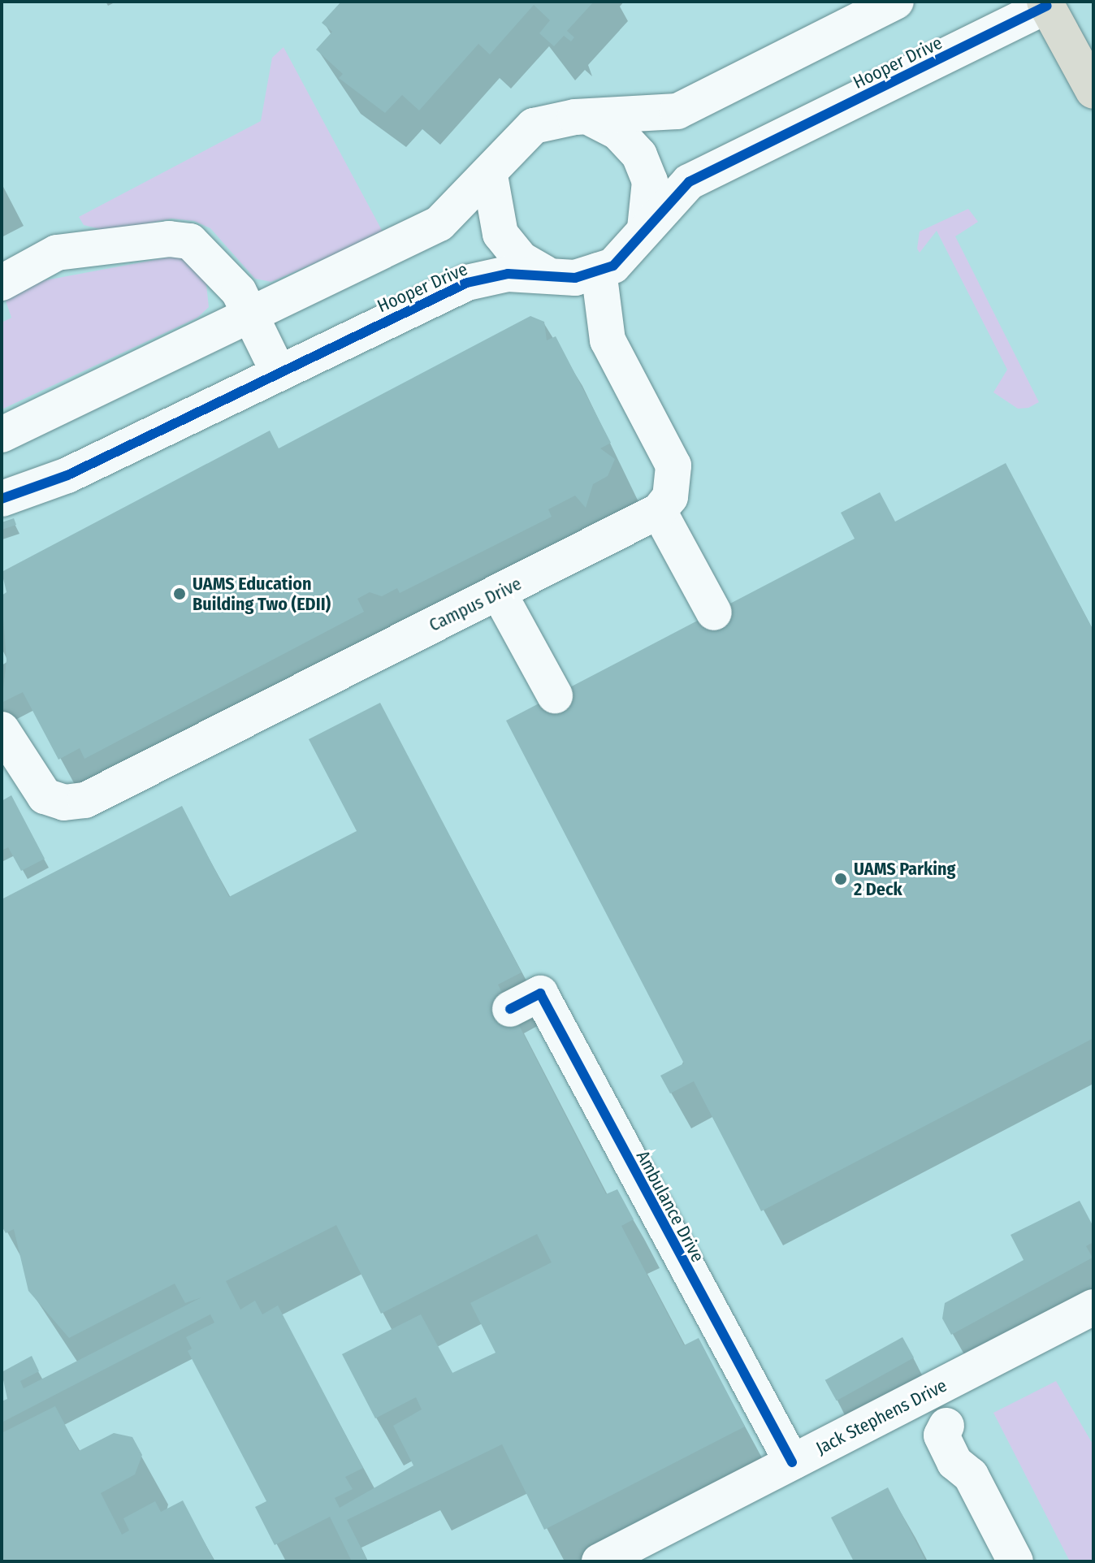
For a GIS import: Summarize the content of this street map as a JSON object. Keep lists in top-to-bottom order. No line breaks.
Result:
{"streets":{"street":["Hooper Drive","Campus Drive","Ambulance Drive","Jack Stephens Drive"]},"crossings":[["Ambulance Drive","Jack Stephens Drive"]],"places":["UAMS Education Building Two (EDII)","UAMS Parking 2 Deck"]}
